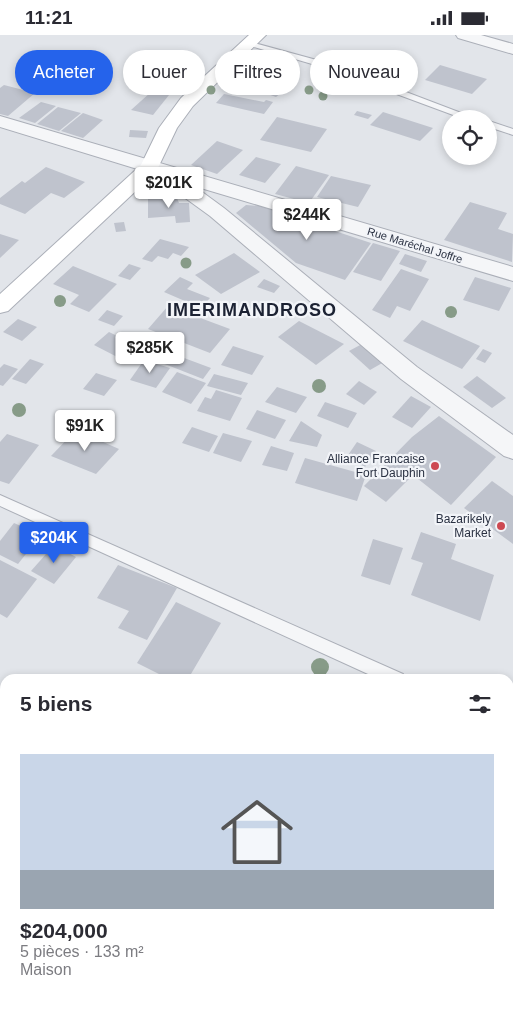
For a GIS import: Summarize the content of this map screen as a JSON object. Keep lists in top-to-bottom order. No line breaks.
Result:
{"streets":{"street":["Rue Maréchal Joffre"]},"districts":["IMERIMANDROSO"],"places":["Alliance Francaise Fort Dauphin","Bazarikely Market"],"page":{"status":"11:21","chip":["Acheter","Louer","Filtres","Nouveau"],"price":["$201K","$244K","$285K","$91K","$204K"],"heading":"5 biens","list":[{"name":"$204,000","note":"5 pièces · 133 m² · Maison"}]}}
